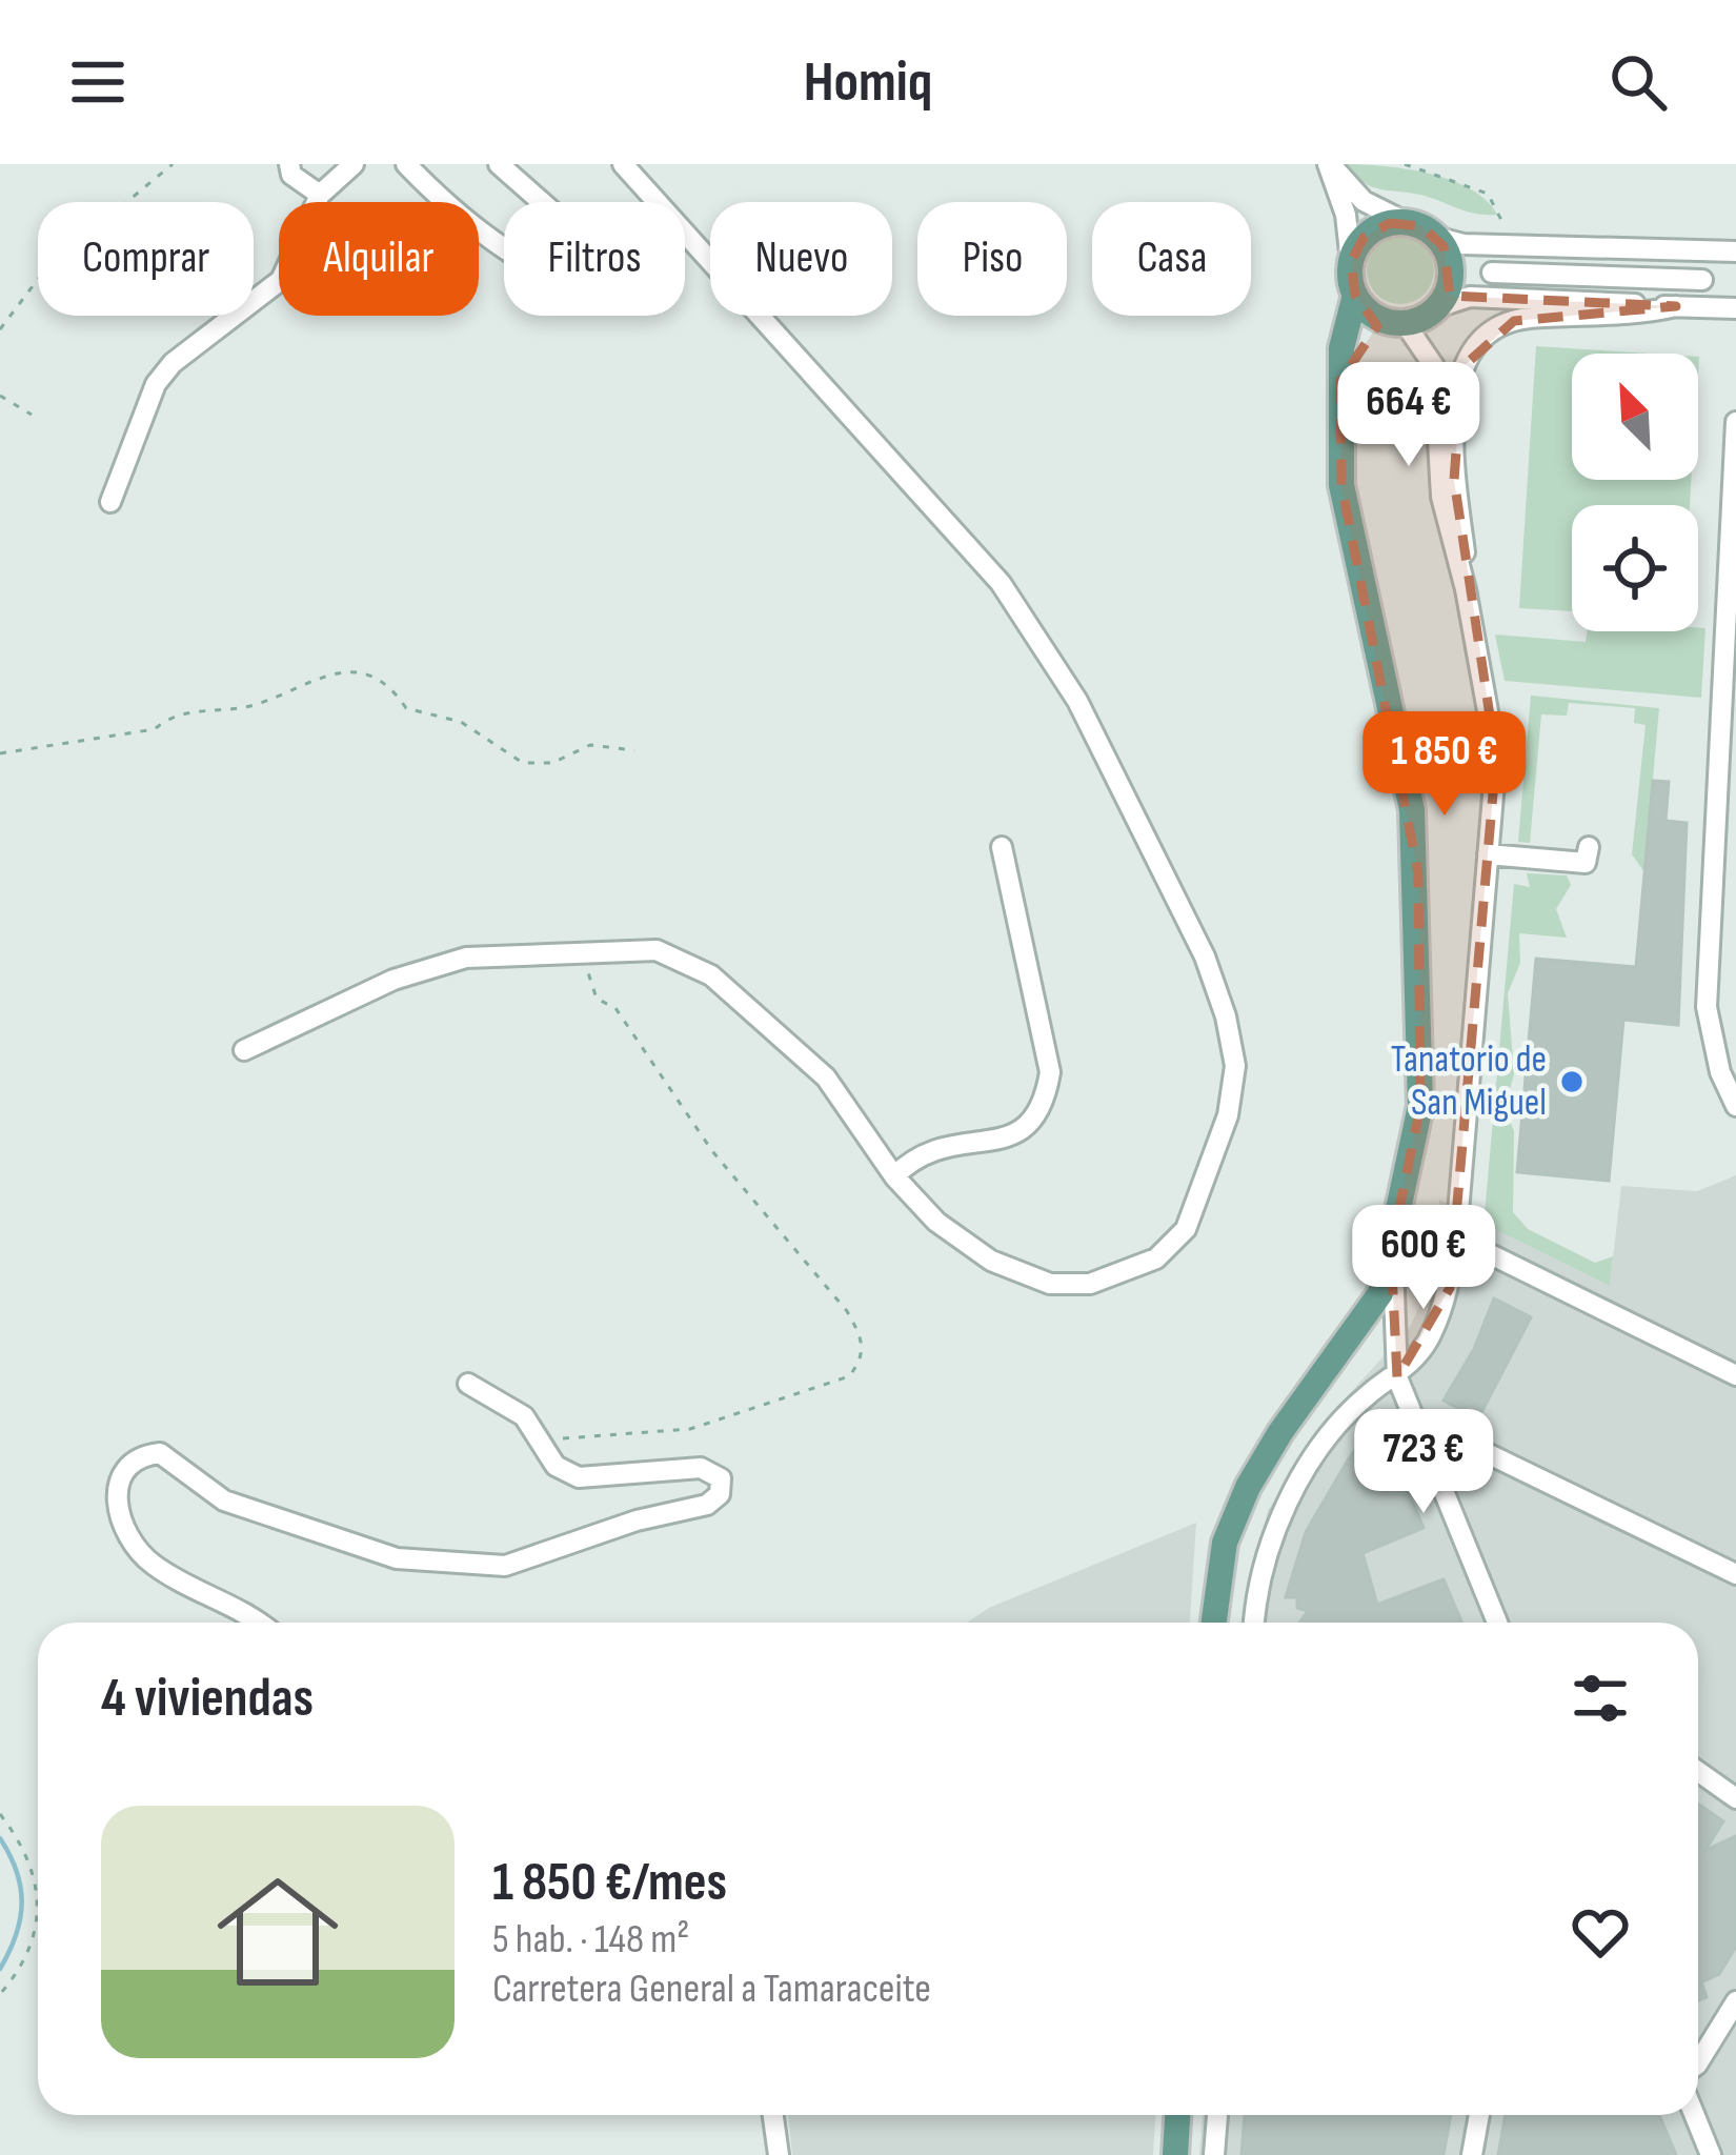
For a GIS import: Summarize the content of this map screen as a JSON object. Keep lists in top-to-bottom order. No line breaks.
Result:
{"places":["Tanatorio de San Miguel"],"north":"top left","page":{"header":"Homiq","chip":["Comprar","Alquilar","Filtros","Nuevo","Piso","Casa"],"price":["664 €","1 850 €","600 €","723 €"],"heading":"4 viviendas","list":[{"name":"1 850 €/mes","note":"5 hab. · 148 m² · Carretera General a Tamaraceite"}]}}
